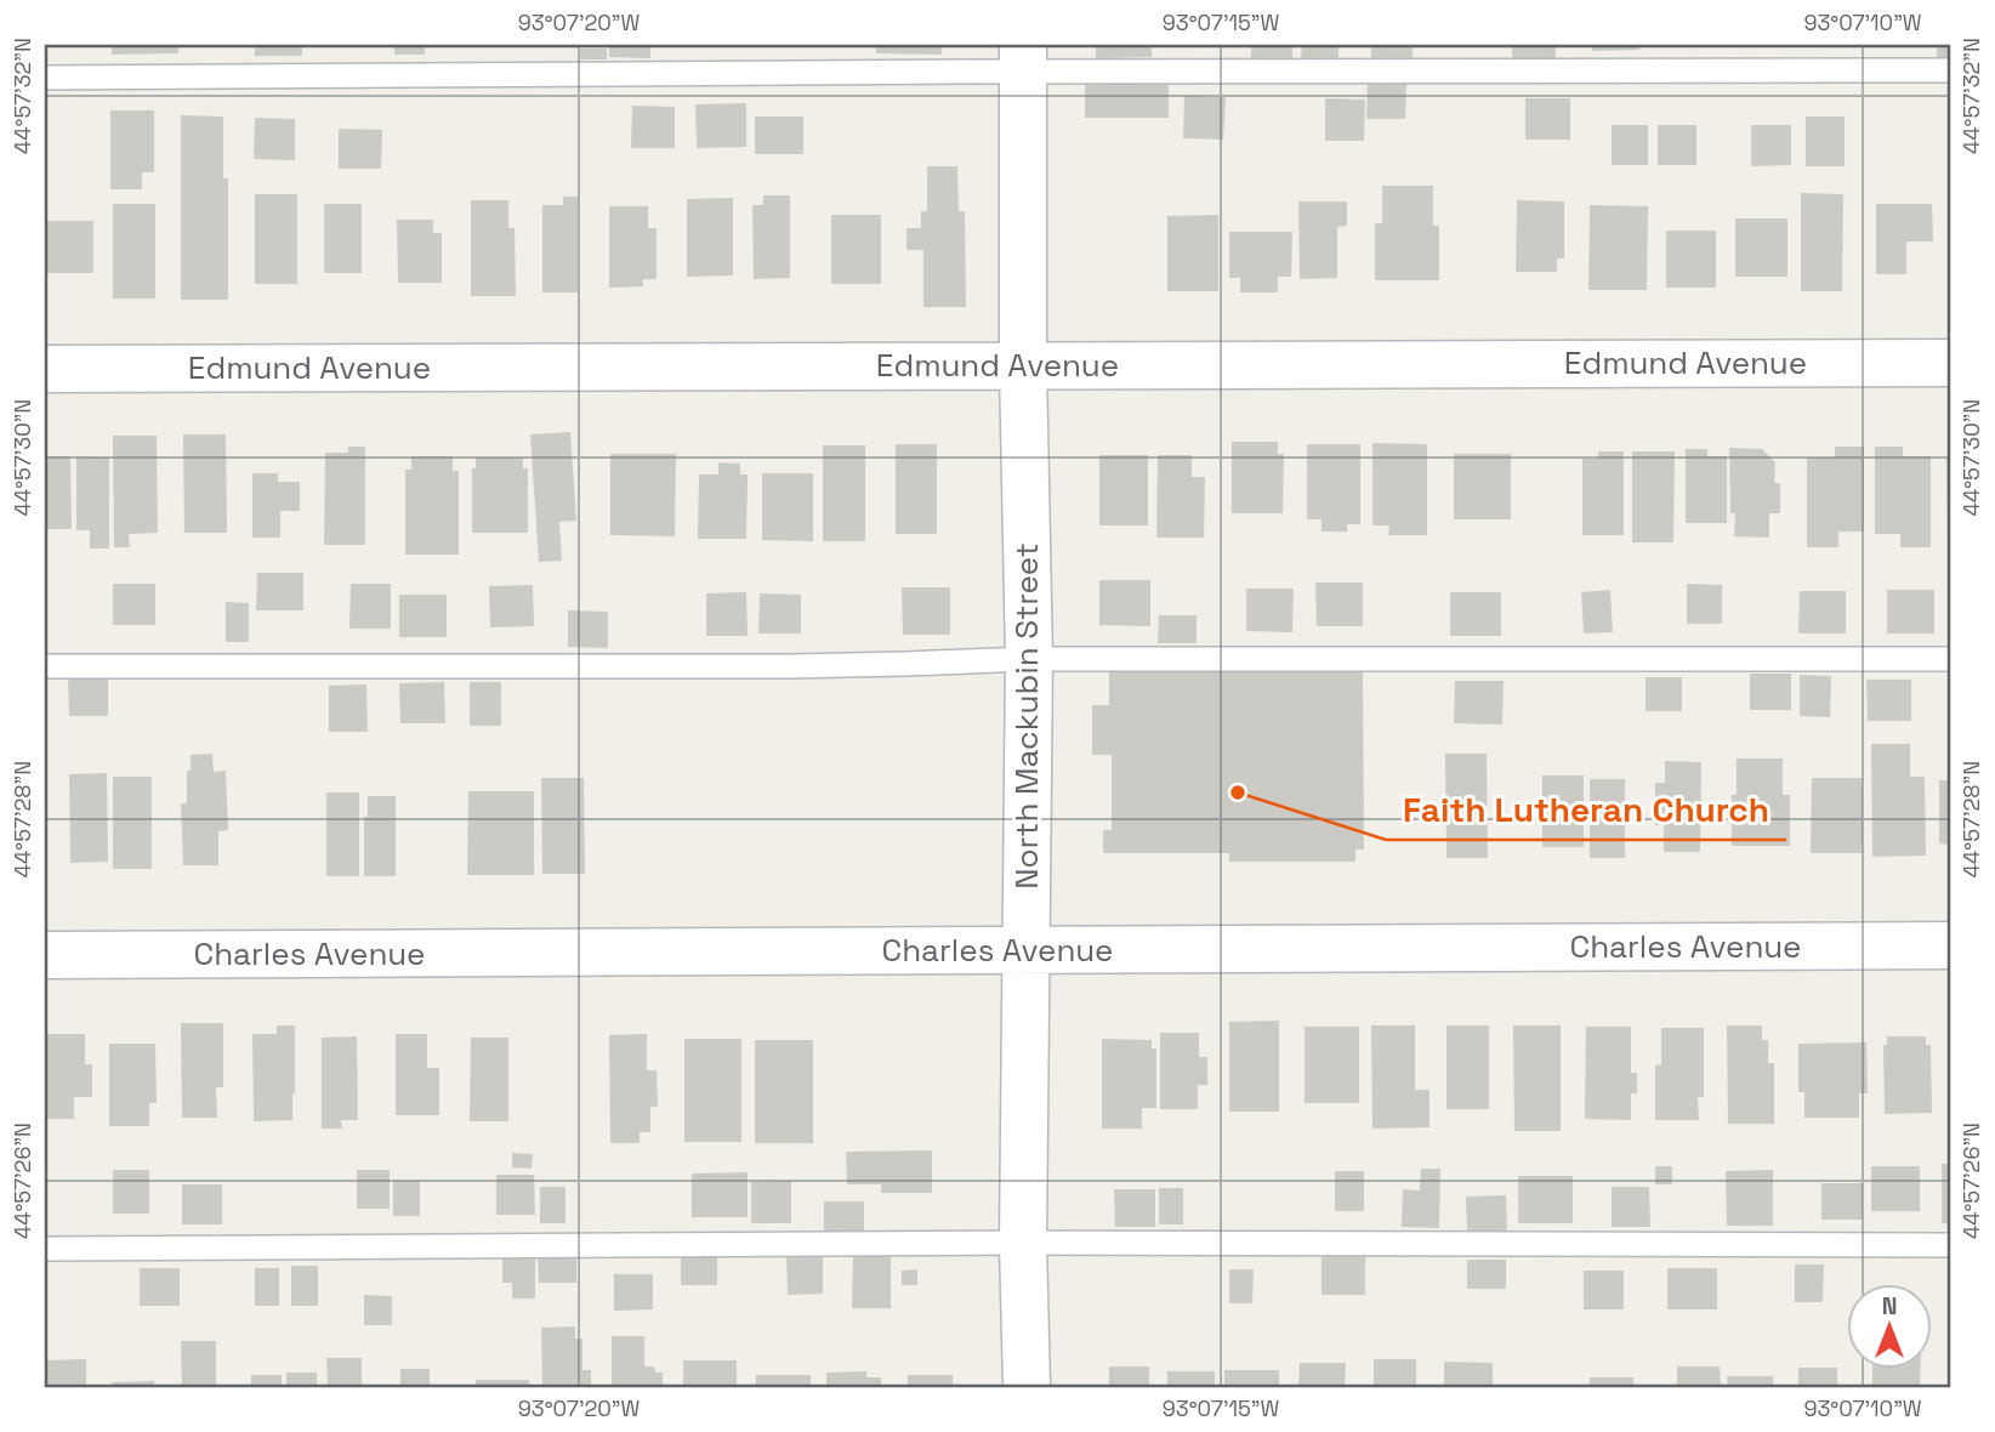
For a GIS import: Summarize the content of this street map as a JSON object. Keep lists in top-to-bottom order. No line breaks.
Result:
{"streets":{"street":["Edmund Avenue","North Mackubin Street","Charles Avenue"]},"crossings":[["Edmund Avenue","North Mackubin Street"],["North Mackubin Street","Charles Avenue"]],"places":["Faith Lutheran Church"],"north":"top","coordinates":["93°07'20\"W","93°07'15\"W","93°07'10\"W","44°57'32\"N","44°57'30\"N","44°57'28\"N","44°57'26\"N"]}
